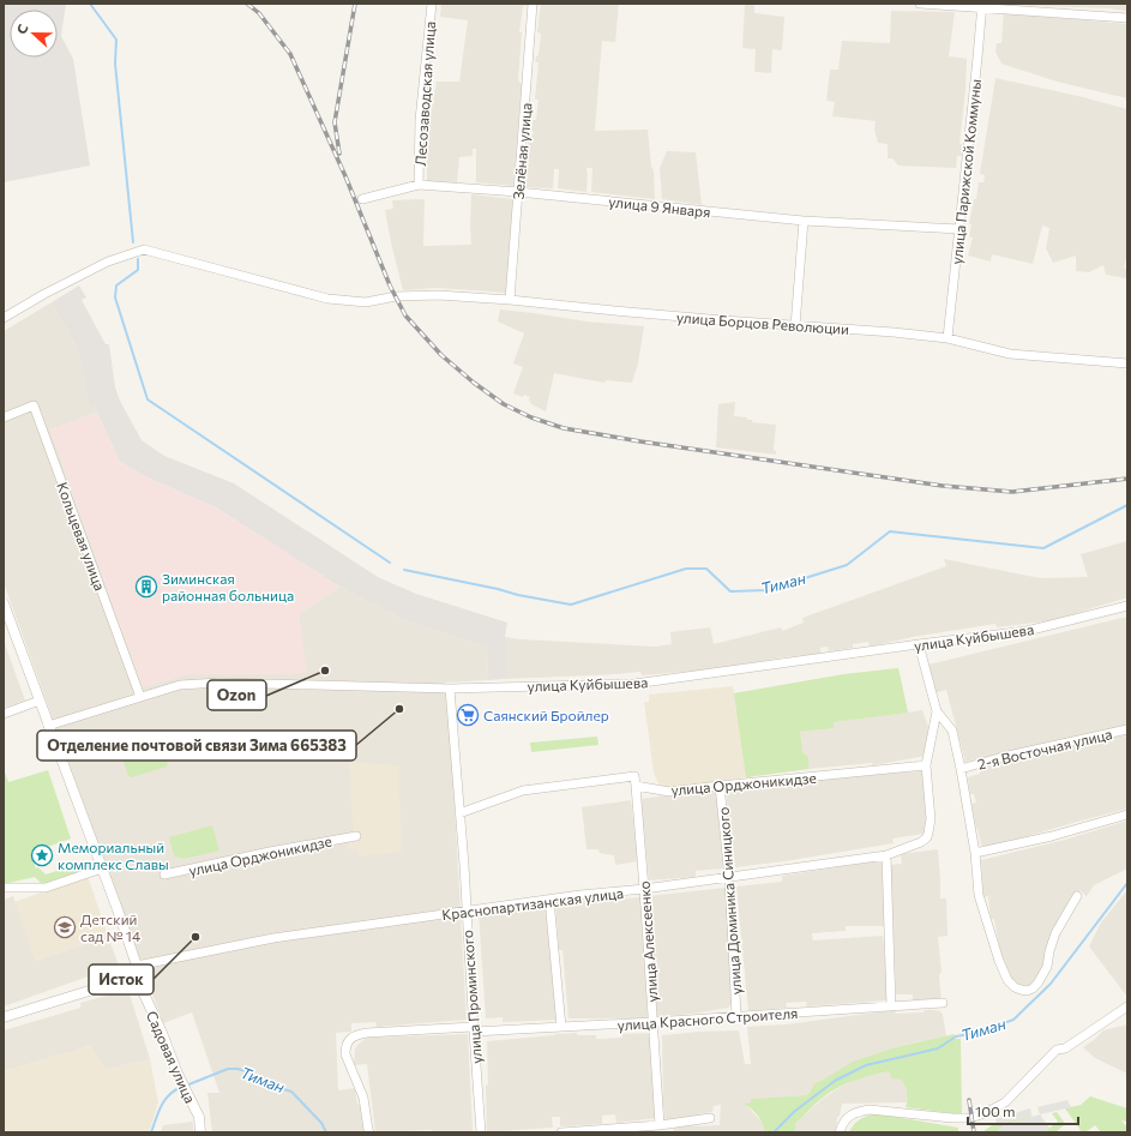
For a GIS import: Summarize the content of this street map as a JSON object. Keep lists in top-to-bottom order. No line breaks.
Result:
{"streets":{"street":["Лесозаводская улица","Зелёная улица","улица Парижской Коммуны","улица 9 Января","улица Борцов Революции","Кольцевая улица","улица Куйбышева","2-я Восточная улица","улица Орджоникидзе","улица Доминика Синицкого","Краснопартизанская улица","улица Алексеенко","улица Проминского","улица Красного Строителя","Садовая улица"]},"crossings":[["Лесозаводская улица","улица 9 Января"],["Зелёная улица","улица 9 Января"],["Зелёная улица","улица Борцов Революции"],["улица Парижской Коммуны","улица 9 Января"],["улица Парижской Коммуны","улица Борцов Революции"],["Кольцевая улица","улица Куйбышева"],["улица Куйбышева","улица Проминского"],["улица Куйбышева","Садовая улица"],["улица Орджоникидзе","улица Доминика Синицкого"],["улица Орджоникидзе","Краснопартизанская улица"],["улица Орджоникидзе","улица Алексеенко"],["улица Орджоникидзе","улица Проминского"],["улица Доминика Синицкого","Краснопартизанская улица"],["улица Доминика Синицкого","улица Красного Строителя"],["Краснопартизанская улица","улица Алексеенко"],["Краснопартизанская улица","улица Проминского"],["Краснопартизанская улица","Садовая улица"],["улица Алексеенко","улица Красного Строителя"],["улица Проминского","улица Красного Строителя"]],"water":["Тиман"],"places":{"building":["Зиминская районная больница"],"other":["Ozon","Отделение почтовой связи Зима 665383","Исток"],"supermarket":["Саянский Бройлер"],"place":["Мемориальный комплекс Славы"],"school or university":["Детский сад № 14"]},"scale_bar":"100 m","north":"left"}
